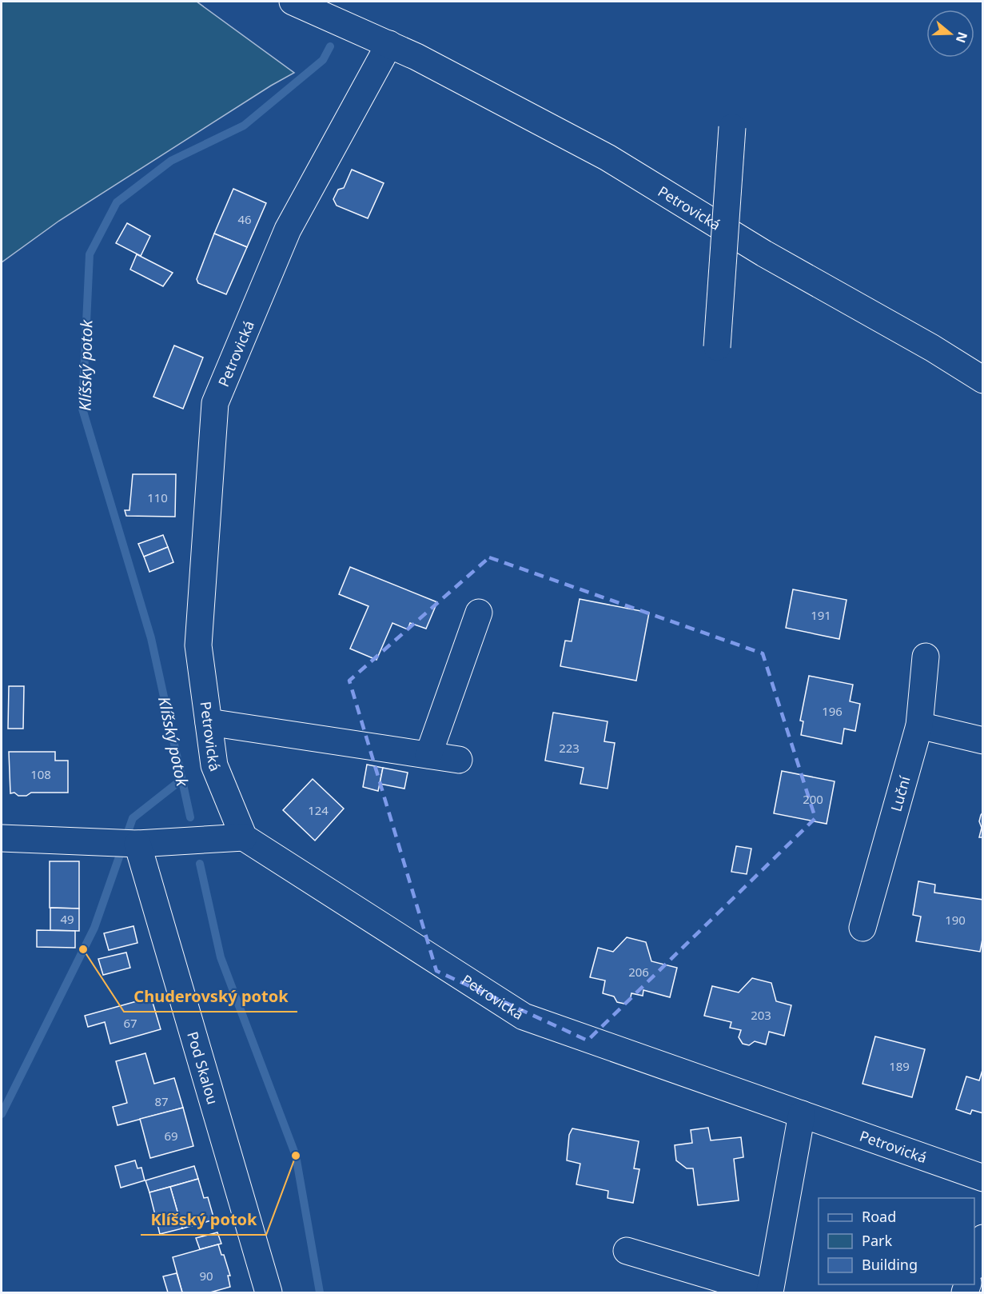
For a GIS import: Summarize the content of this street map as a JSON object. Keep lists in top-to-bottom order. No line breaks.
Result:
{"streets":{"street":["Petrovická","Luční","Pod Skalou"]},"water":["Klíšský potok"],"places":["Chuderovský potok","Klíšský potok"],"house_numbers":["46","110","191","196","223","108","200","124","49","190","206","203","67","189","87","69","90"],"legend":["Road","Park","Building"],"north":"right"}
